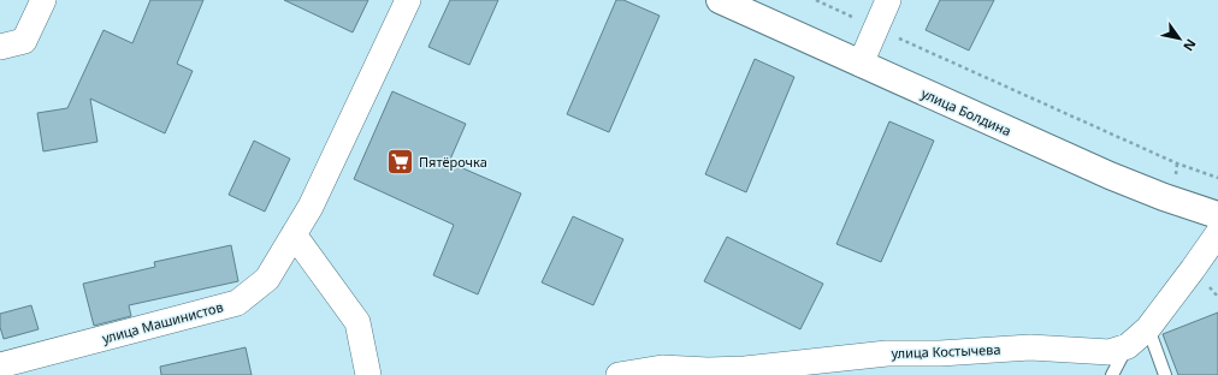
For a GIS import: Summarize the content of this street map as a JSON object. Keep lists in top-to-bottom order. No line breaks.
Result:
{"streets":{"main road":["улица Болдина"],"street":["улица Машинистов","улица Костычева"]},"places":{"supermarket":["Пятёрочка"]},"north":"bottom right"}
